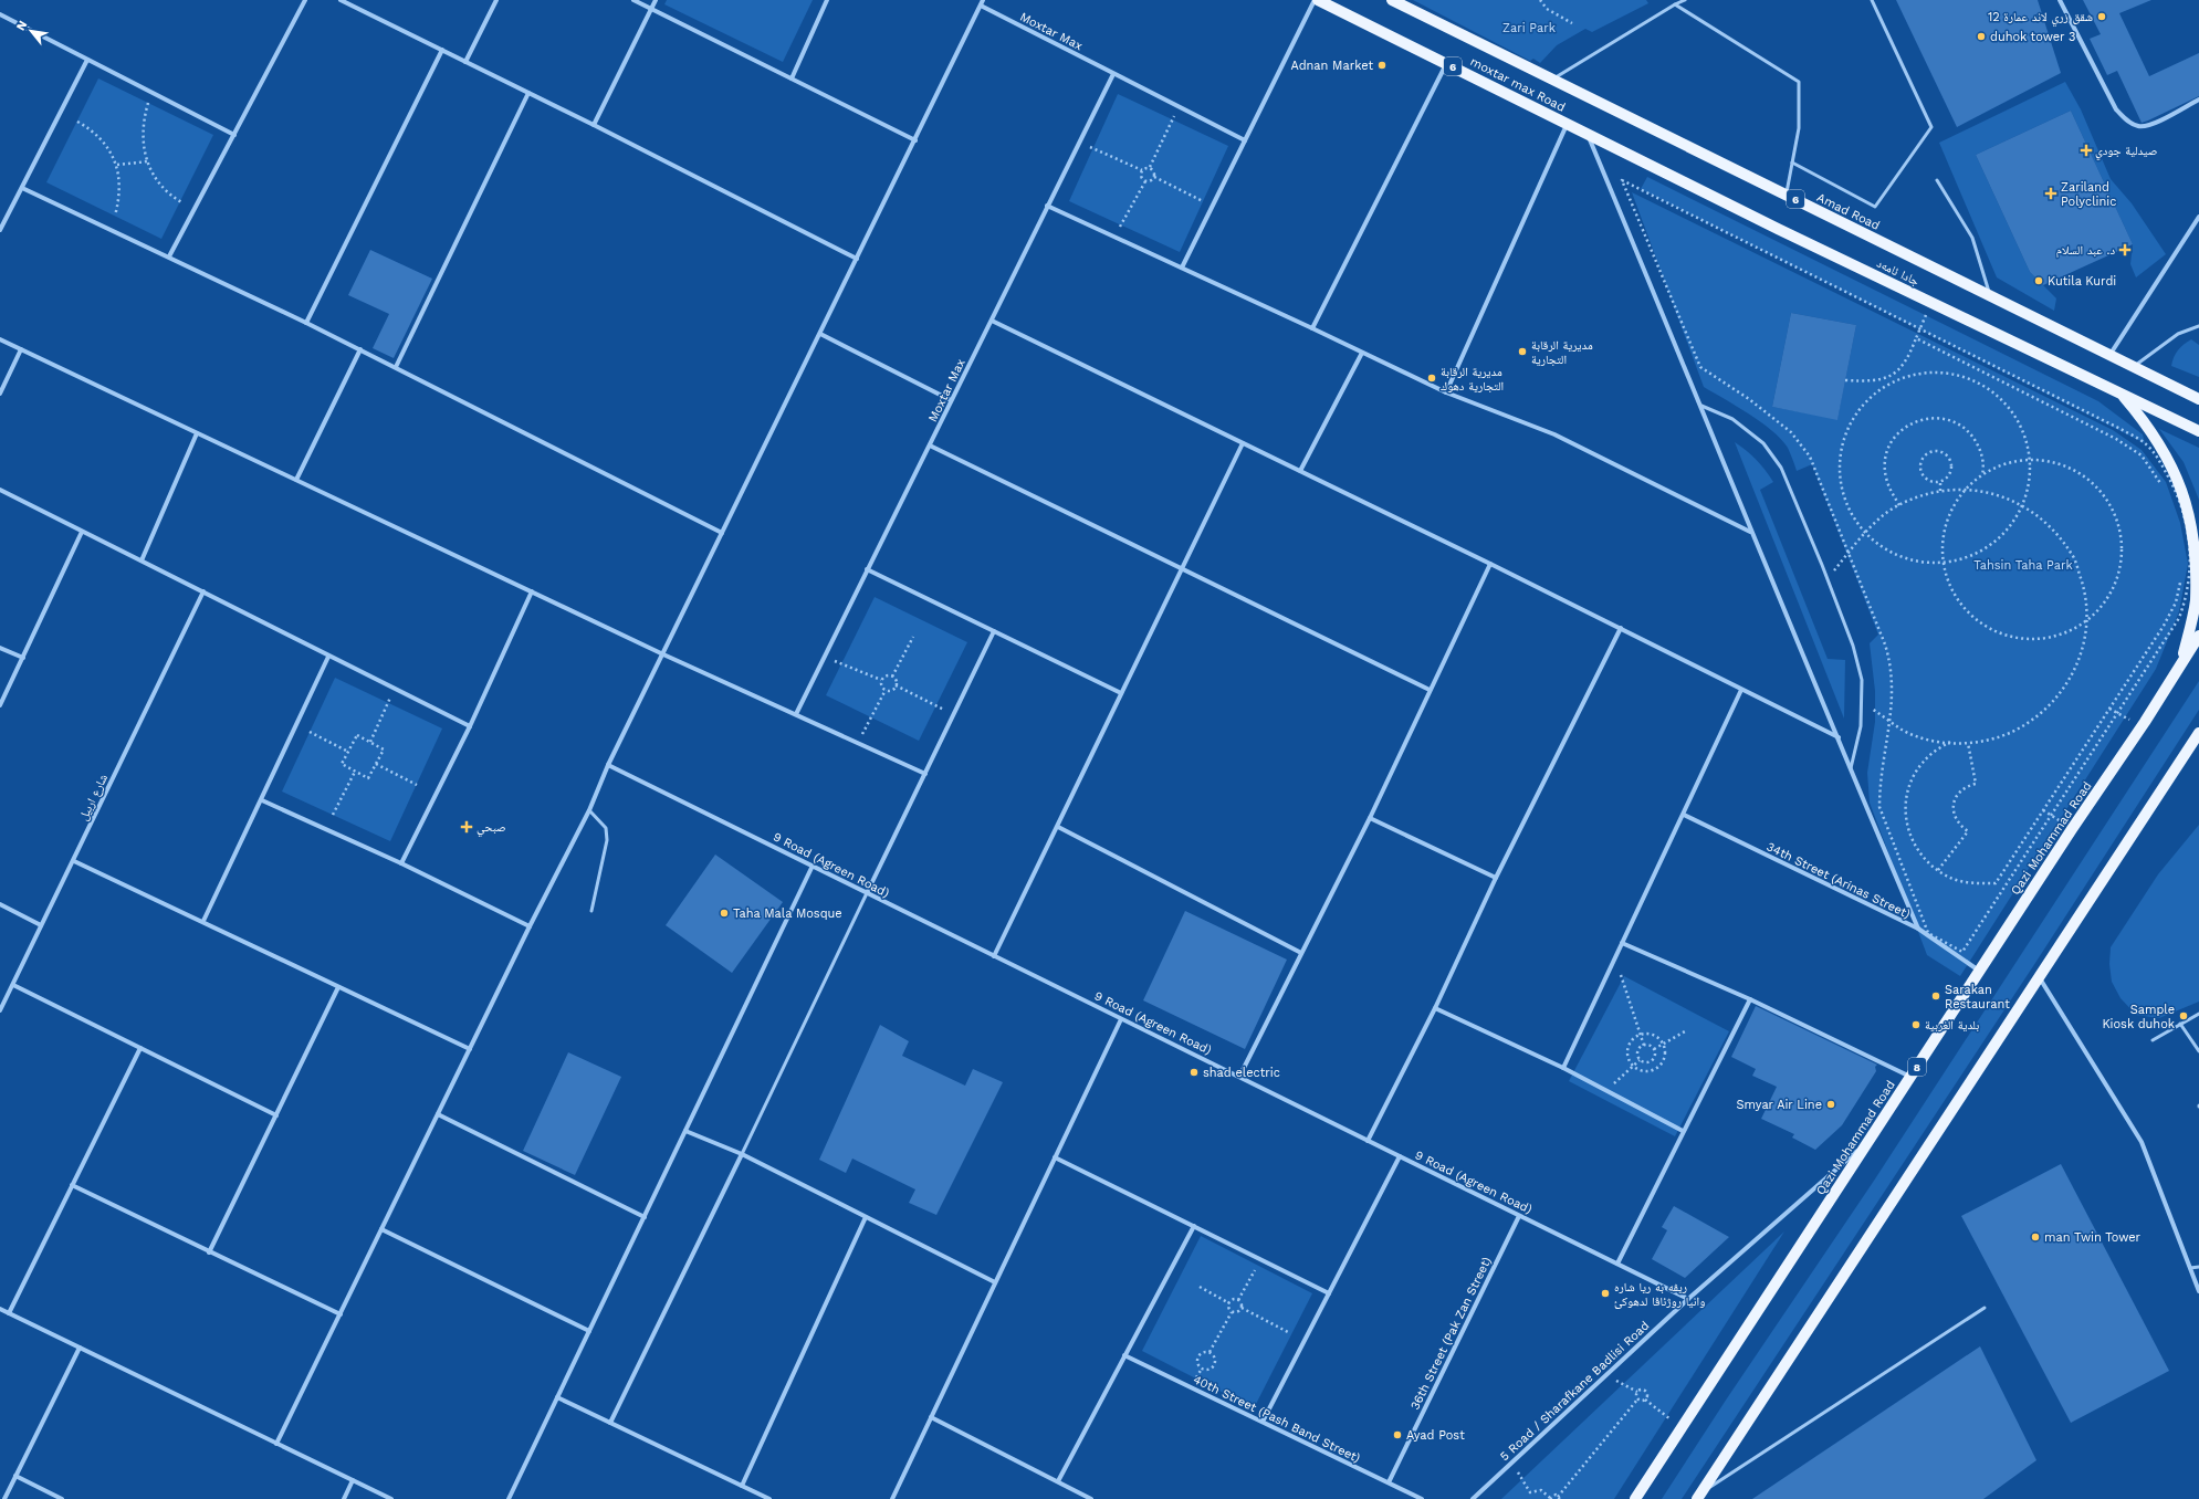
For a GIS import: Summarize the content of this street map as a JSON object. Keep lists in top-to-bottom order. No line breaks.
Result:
{"streets":{"main road":["6","moxtar max Road","Amad Road","جادا ئامەد","Qazi Mohammad Road","8"],"street":["Moxtar Max","شارع اربيل","9 Road (Agreen Road)","34th Street (Arinas Street)","36th Street (Pak Zan Street)","5 Road / Sharafkane Badlisi Road","40th Street (Pash Band Street)"]},"crossings":[["moxtar max Road","جادا ئامەد"],["Qazi Mohammad Road","34th Street (Arinas Street)"],["Qazi Mohammad Road","5 Road / Sharafkane Badlisi Road"],["9 Road (Agreen Road)","36th Street (Pak Zan Street)"],["9 Road (Agreen Road)","5 Road / Sharafkane Badlisi Road"],["36th Street (Pak Zan Street)","40th Street (Pash Band Street)"]],"parks":["Zari Park","Tahsin Taha Park"],"places":{"other":["شقق زري لاند عمارة 12","duhok tower 3","Adnan Market","Kutila Kurdi","مديرية الرقابة التجارية","مديرية الرقابة التجارية دهوك","Taha Mala Mosque","Sarakan Restaurant","Sample Kiosk duhok","بلدية الغربية","shad electric","Smyar Air Line","man Twin Tower","ريڤه به ريا شاره وانيا روژئاڤا لدهوكئ","Ayad Post"],"health":["صيدلية جودي","Zariland Polyclinic","د. عبد السلام","صبحي"]},"north":"top left"}
